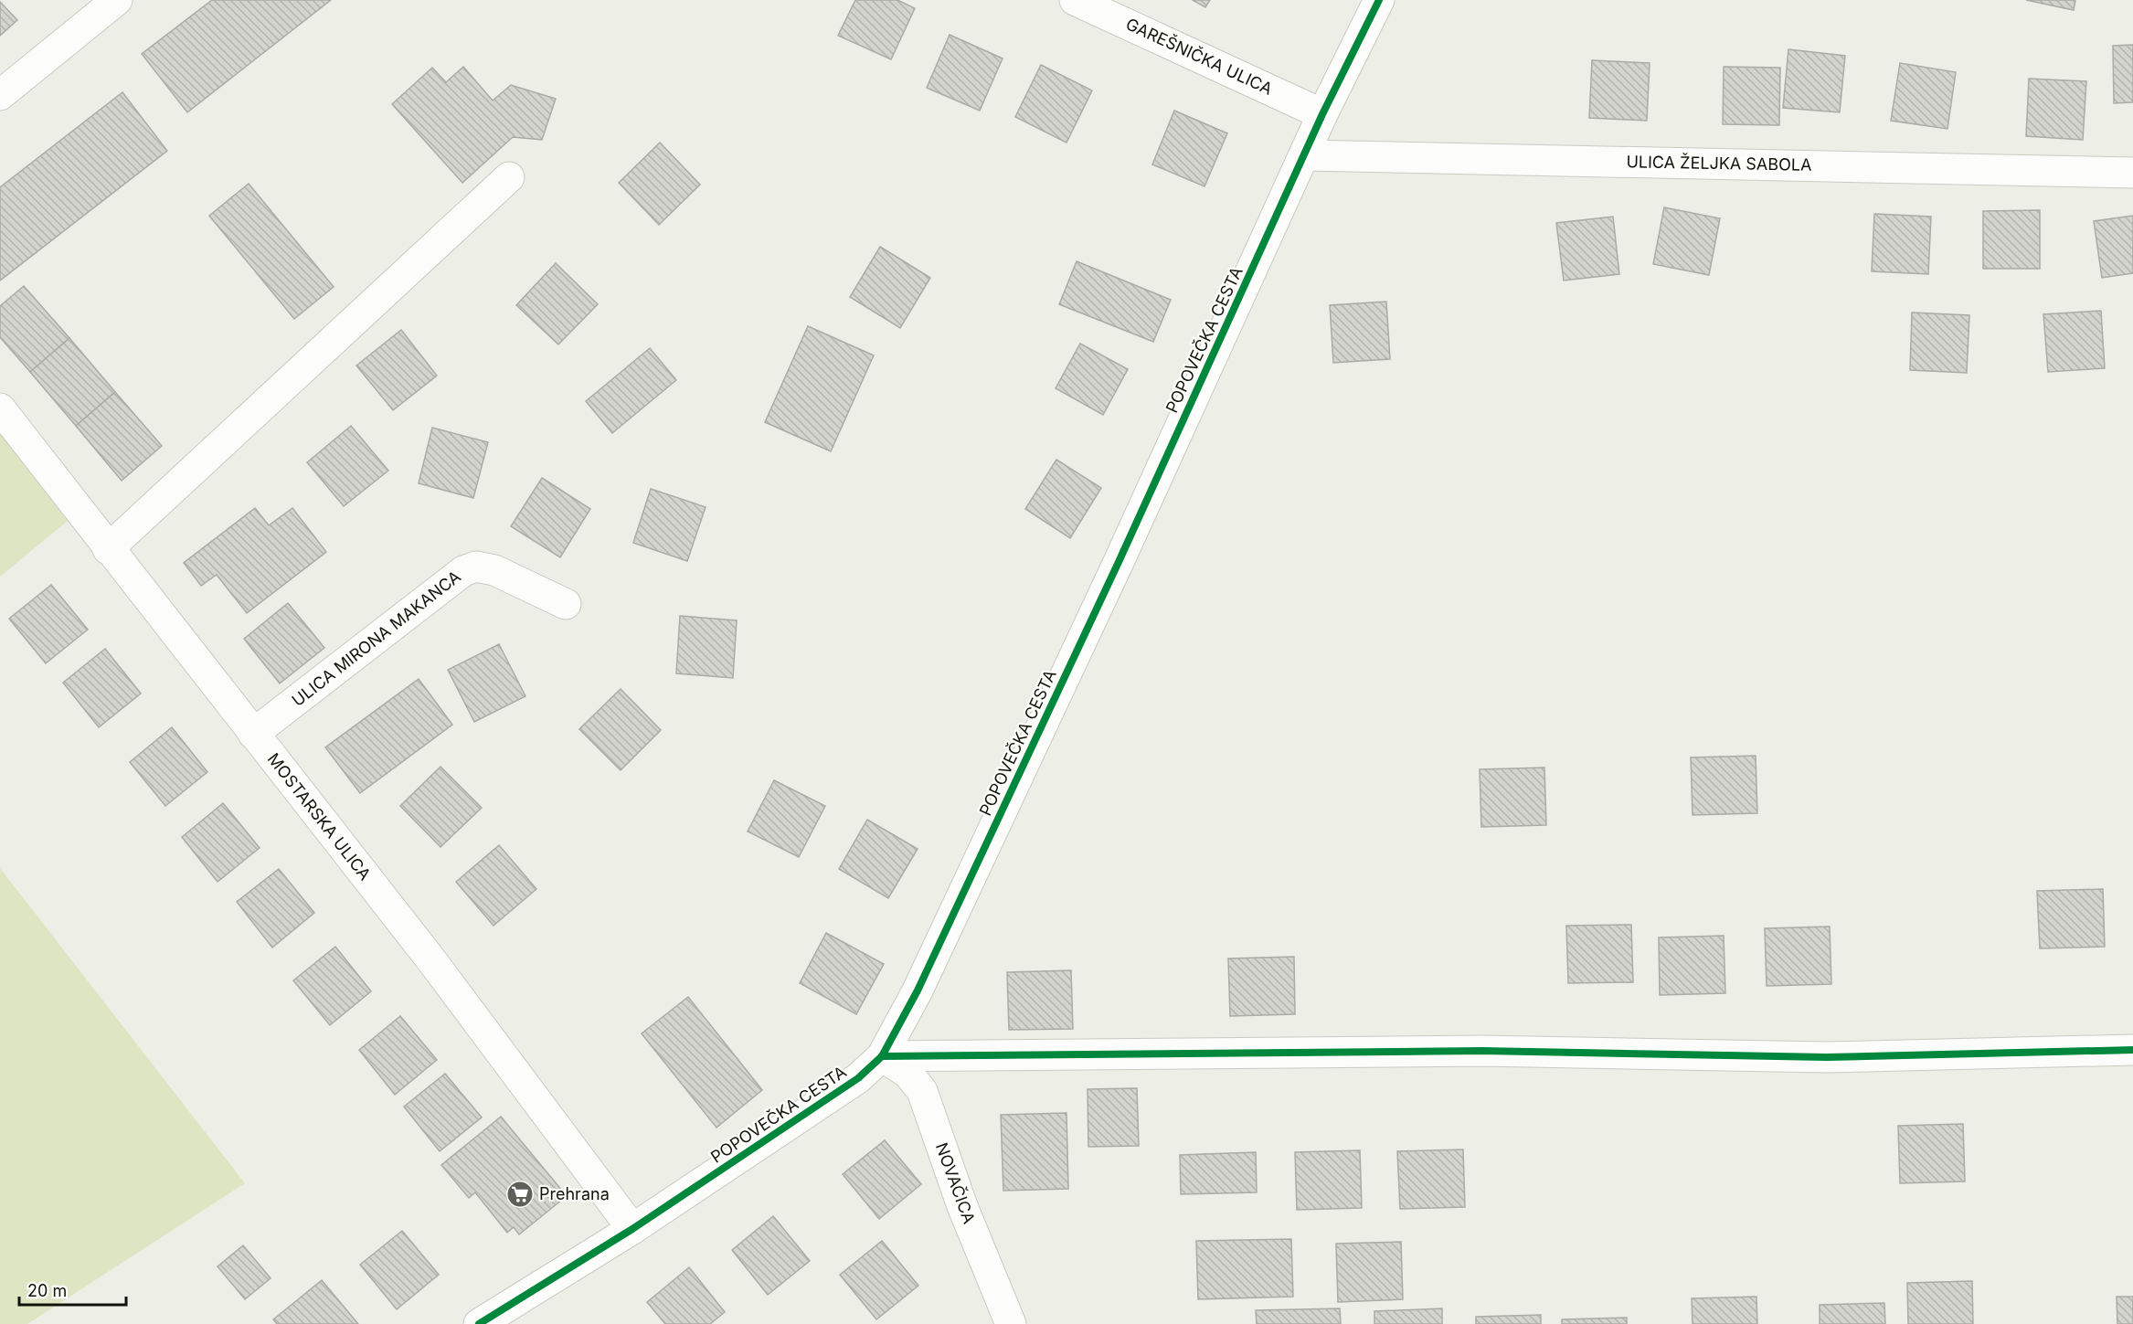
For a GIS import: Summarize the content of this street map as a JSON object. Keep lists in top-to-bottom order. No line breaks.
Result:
{"streets":{"street":["GAREŠNIČKA ULICA","ULICA ŽELJKA SABOLA","POPOVEČKA CESTA","ULICA MIRONA MAKANCA","MOSTARSKA ULICA","NOVAČICA"]},"crossings":[["GAREŠNIČKA ULICA","POPOVEČKA CESTA"],["ULICA ŽELJKA SABOLA","POPOVEČKA CESTA"],["POPOVEČKA CESTA","MOSTARSKA ULICA"],["POPOVEČKA CESTA","NOVAČICA"],["ULICA MIRONA MAKANCA","MOSTARSKA ULICA"]],"places":{"supermarket":["Prehrana"]},"scale_bar":"20 m"}
